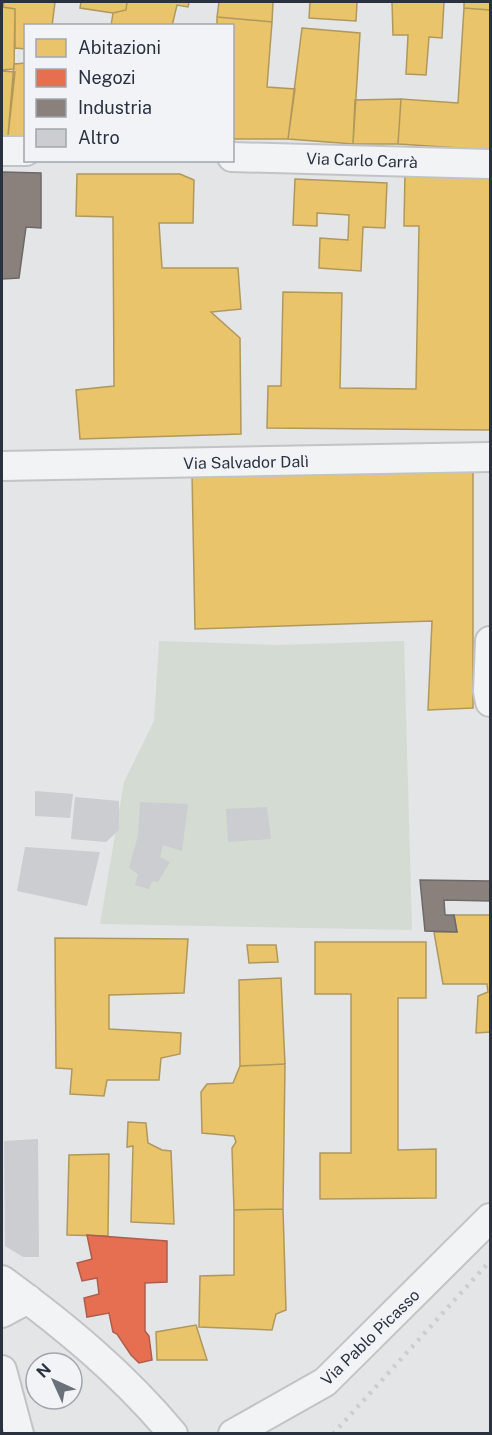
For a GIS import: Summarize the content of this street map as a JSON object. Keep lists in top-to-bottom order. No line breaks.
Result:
{"streets":{"street":["Via Carlo Carrà","Via Salvador Dalì","Via Pablo Picasso"]},"legend":["Abitazioni","Negozi","Industria","Altro"],"north":"top left"}
